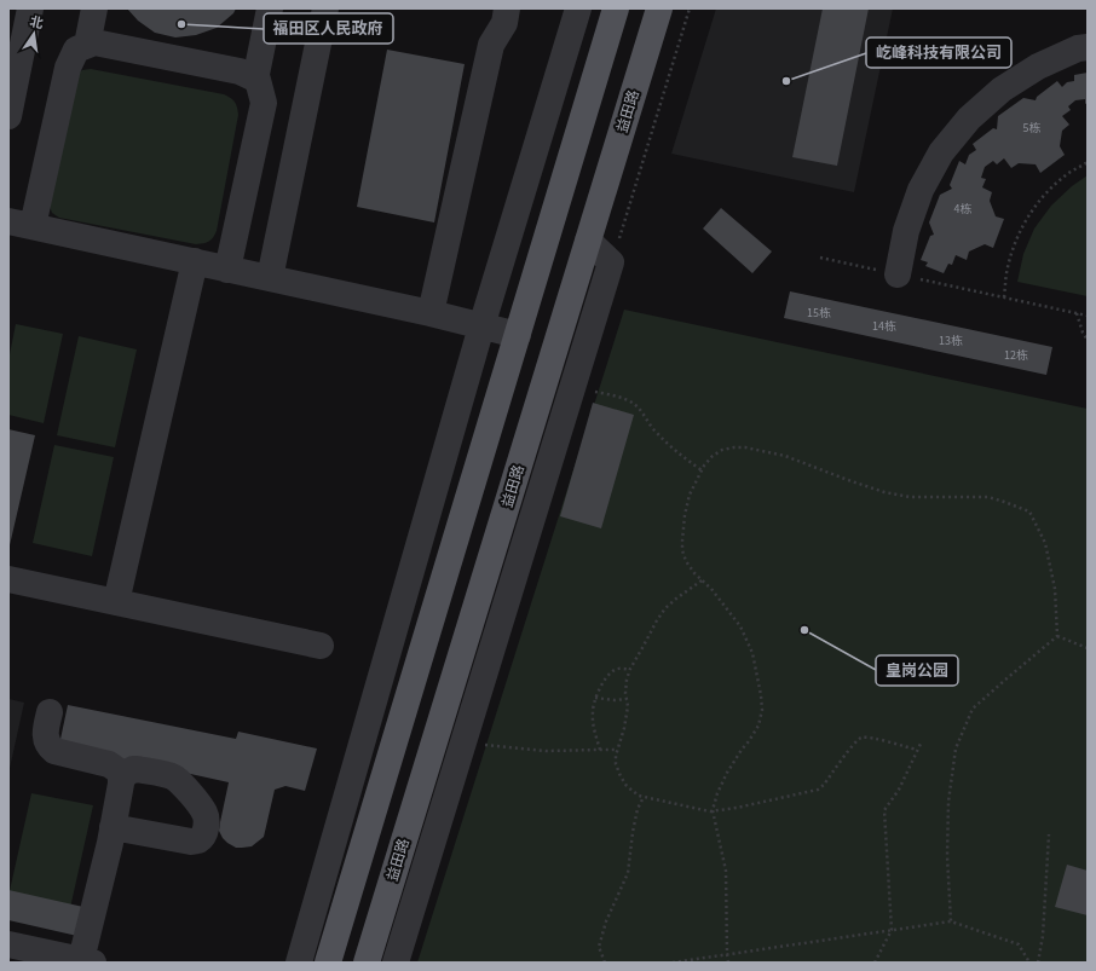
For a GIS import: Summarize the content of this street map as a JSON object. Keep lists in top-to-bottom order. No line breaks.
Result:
{"streets":{"main road":["益田路"]},"places":["福田区人民政府","屹峰科技有限公司","皇岗公园"],"house_numbers":["5栋","4栋","15栋","14栋","13栋","12栋"],"north":"top"}
